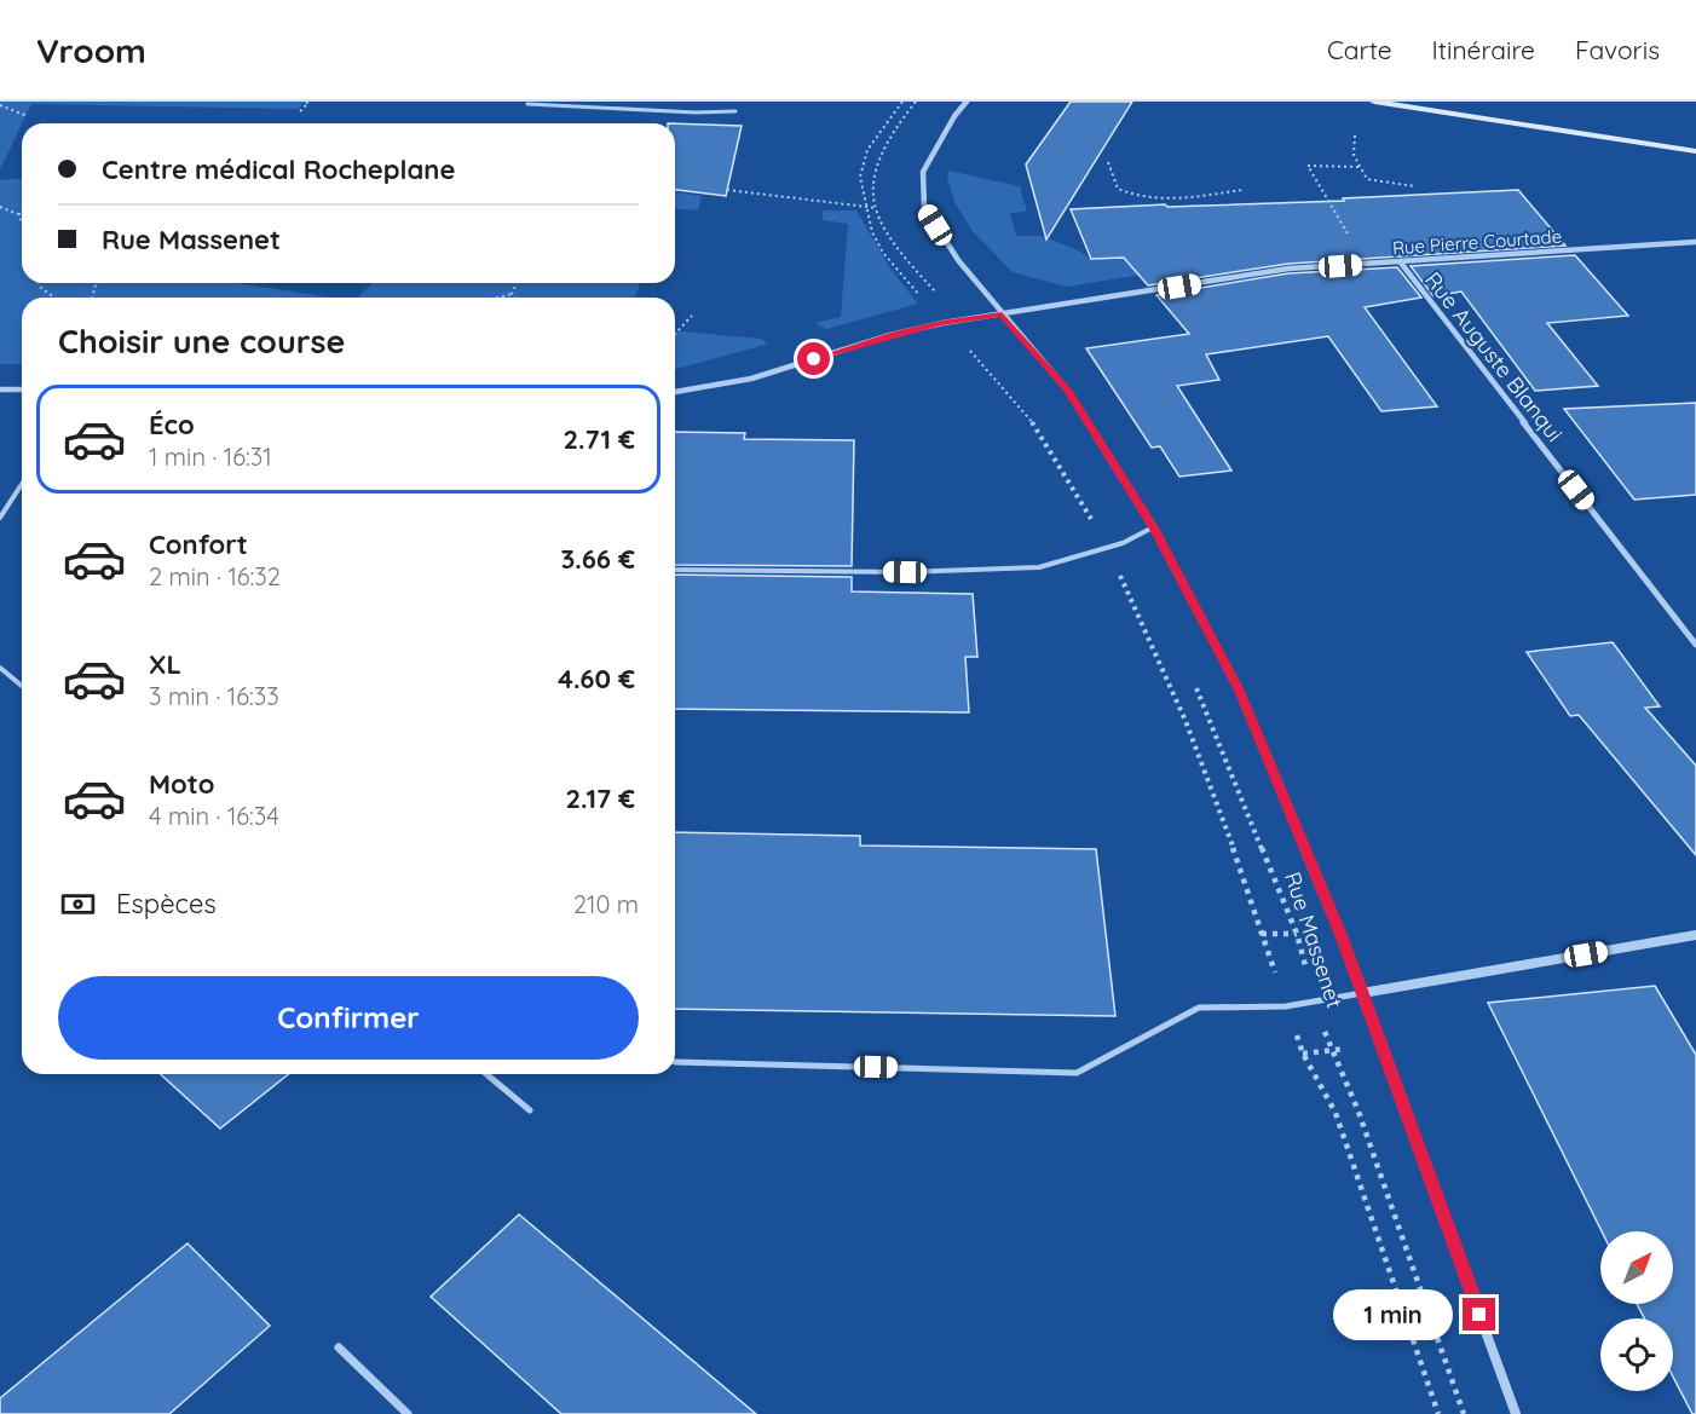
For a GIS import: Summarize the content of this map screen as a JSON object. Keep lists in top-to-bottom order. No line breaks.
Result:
{"streets":{"street":["Rue Pierre Courtade","Rue Auguste Blanqui","Rue Massenet"]},"crossings":[["Rue Pierre Courtade","Rue Auguste Blanqui"],["Rue Pierre Courtade","Rue Massenet"]],"north":"top right","page":{"header":"Vroom","nav":["Carte","Itinéraire","Favoris"],"banner":["Centre médical Rocheplane","Rue Massenet"],"heading":"Choisir une course","list":[{"name":"Éco","note":"1 min · 16:31","value":"2.71 €"},{"name":"Confort","note":"2 min · 16:32","value":"3.66 €"},{"name":"XL","note":"3 min · 16:33","value":"4.60 €"},{"name":"Moto","note":"4 min · 16:34","value":"2.17 €"}],"pay":["Espèces","210 m"],"buttons":"Confirmer","bubble":"1 min"}}
